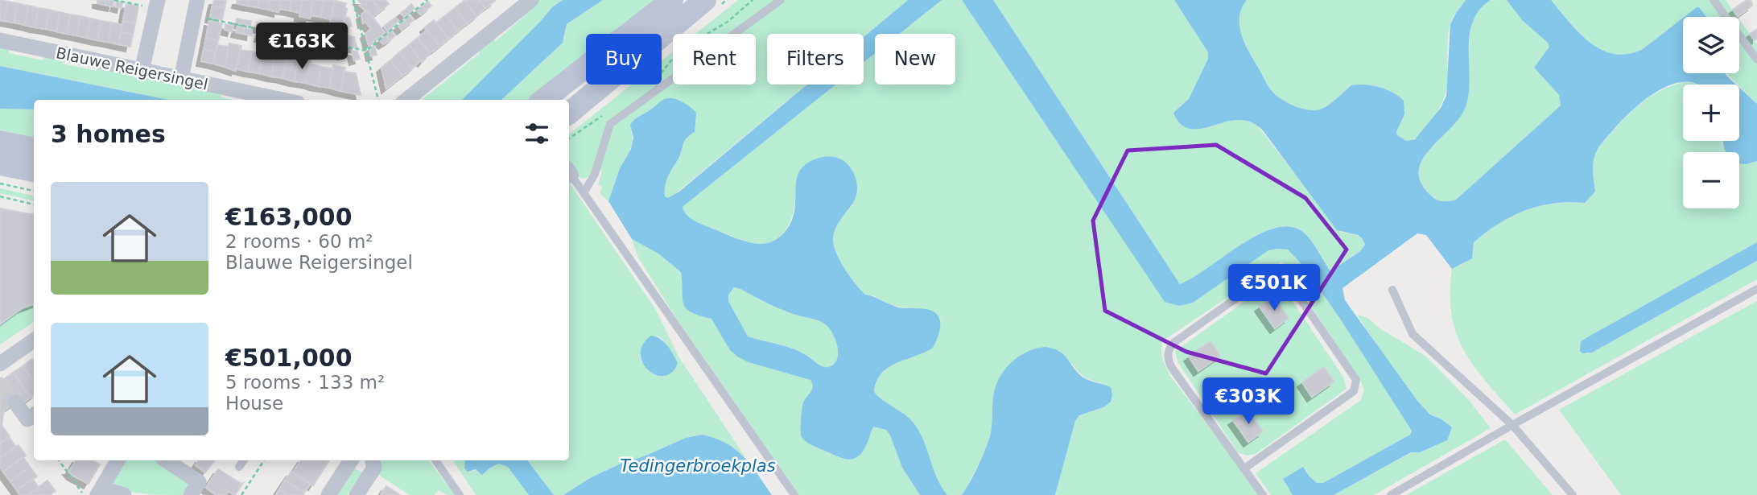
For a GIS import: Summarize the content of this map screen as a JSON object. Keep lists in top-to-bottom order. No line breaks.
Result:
{"streets":{"street":["Blauwe Reigersingel"]},"water":["Tedingerbroekplas"],"page":{"map_buttons":["+","−"],"price":["€163K","€501K","€303K"],"chip":["Buy","Rent","Filters","New"],"heading":"3 homes","list":[{"name":"€163,000","note":"2 rooms · 60 m² · Blauwe Reigersingel"},{"name":"€501,000","note":"5 rooms · 133 m² · House"}]}}
